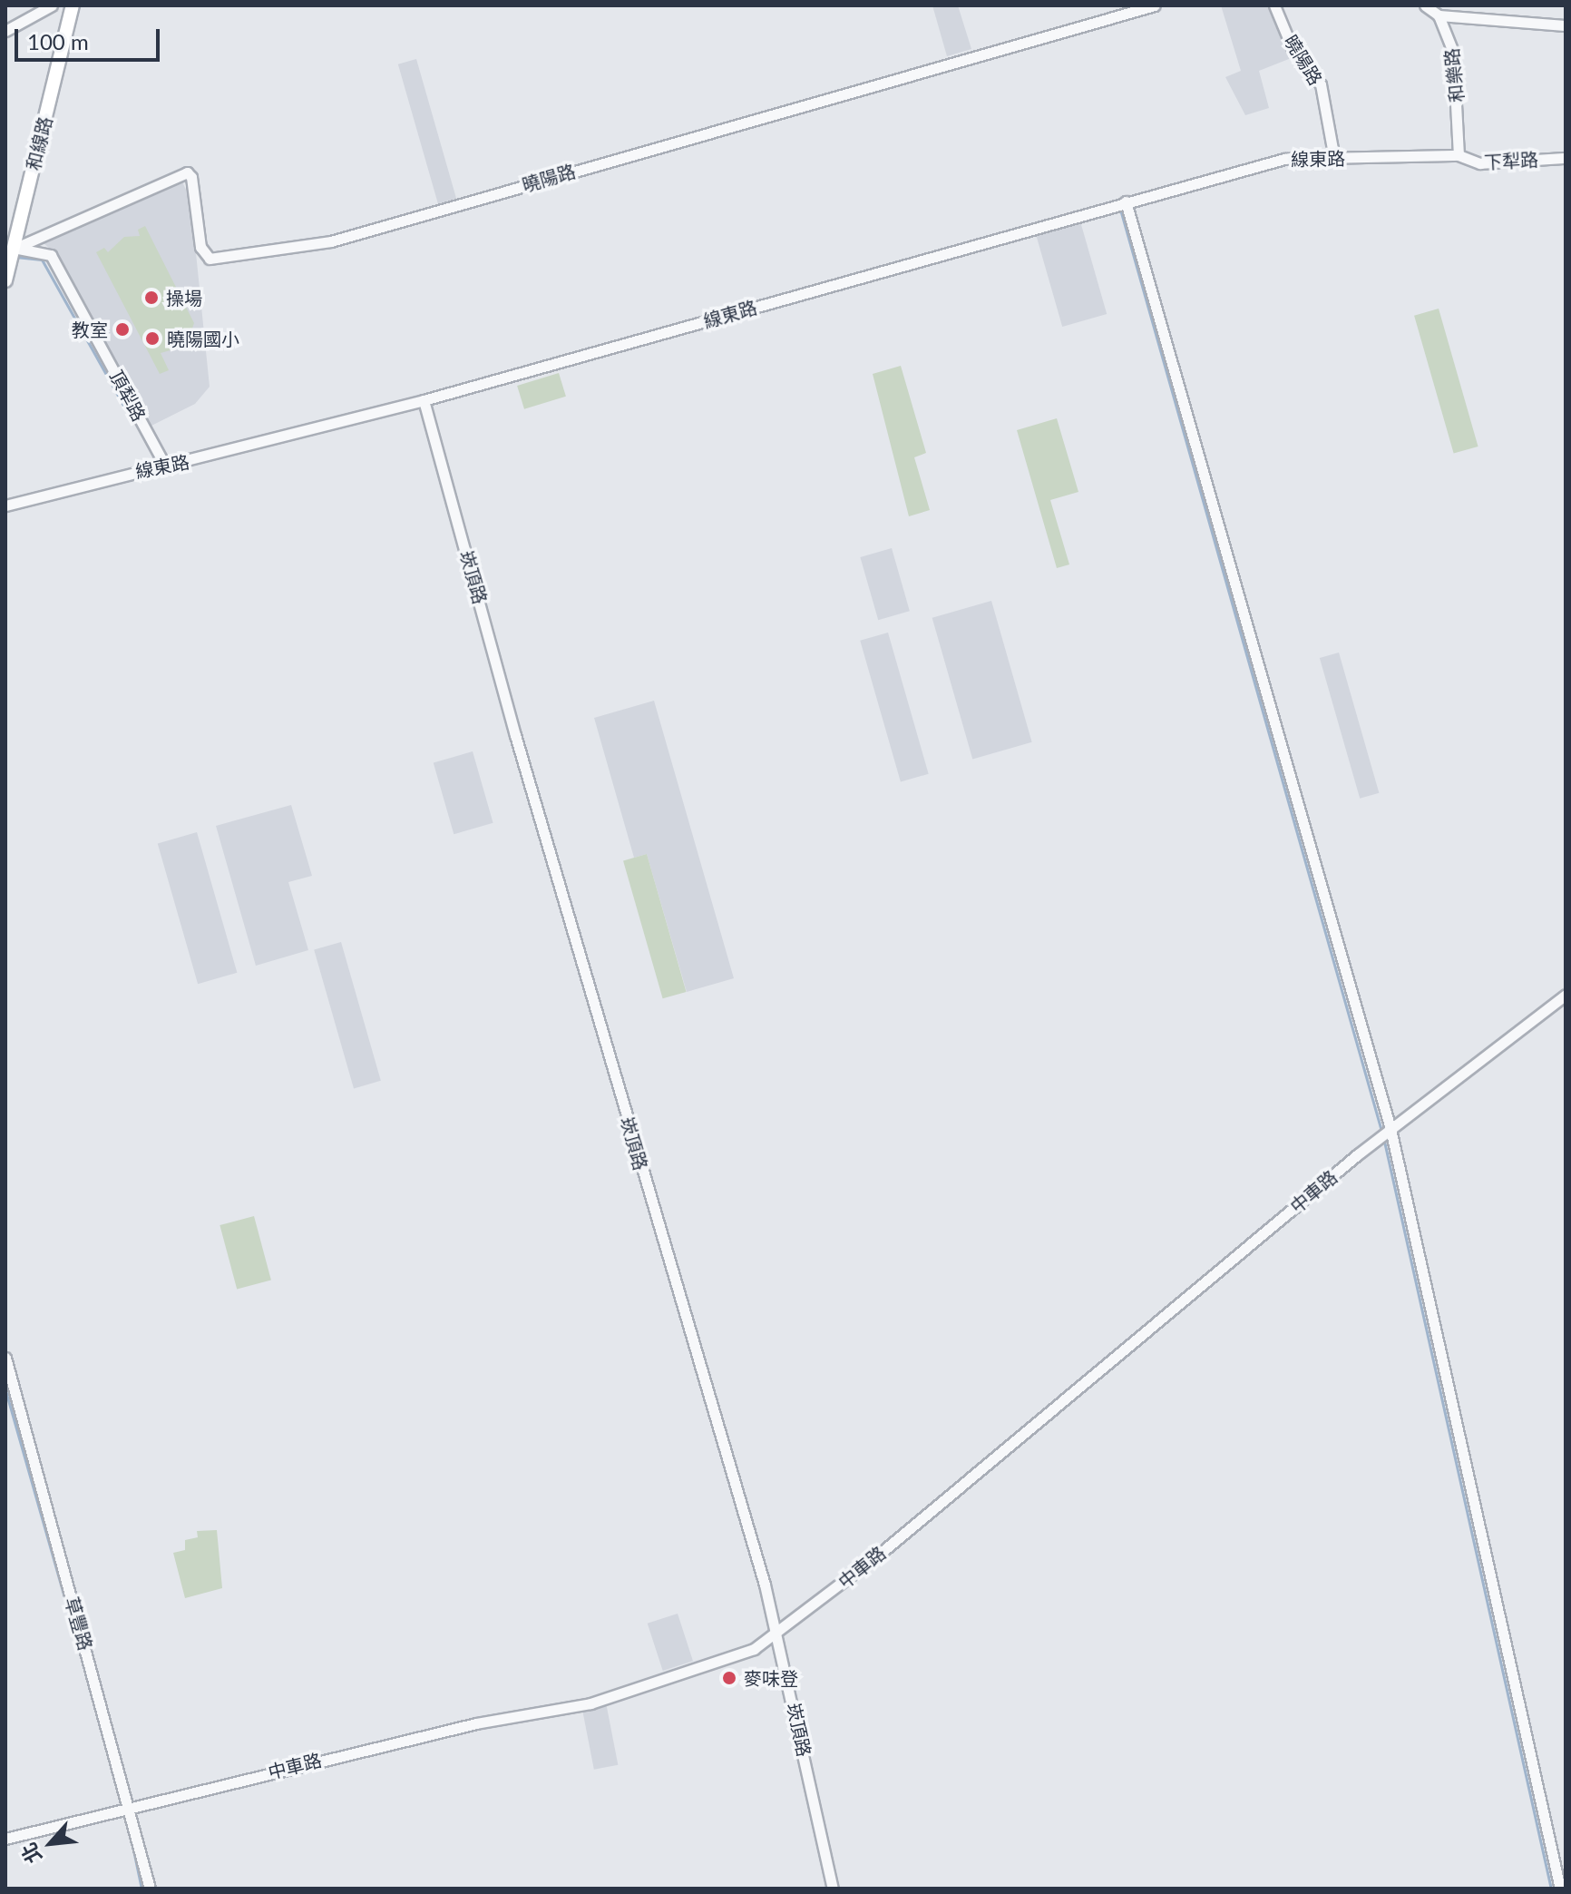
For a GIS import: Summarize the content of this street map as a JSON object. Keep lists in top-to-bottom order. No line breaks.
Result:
{"streets":{"main road":["和線路"],"street":["曉陽路","和樂路","線東路","下犁路","頂犁路","崁頂路","中車路","草豐路"]},"crossings":[["曉陽路","和線路"],["曉陽路","線東路"],["曉陽路","頂犁路"],["和樂路","線東路"],["和樂路","下犁路"],["和線路","頂犁路"],["線東路","下犁路"],["線東路","頂犁路"],["線東路","崁頂路"],["崁頂路","中車路"],["中車路","草豐路"]],"places":["操場","教室","曉陽國小","麥味登"],"scale_bar":"100 m","north":"bottom left"}
